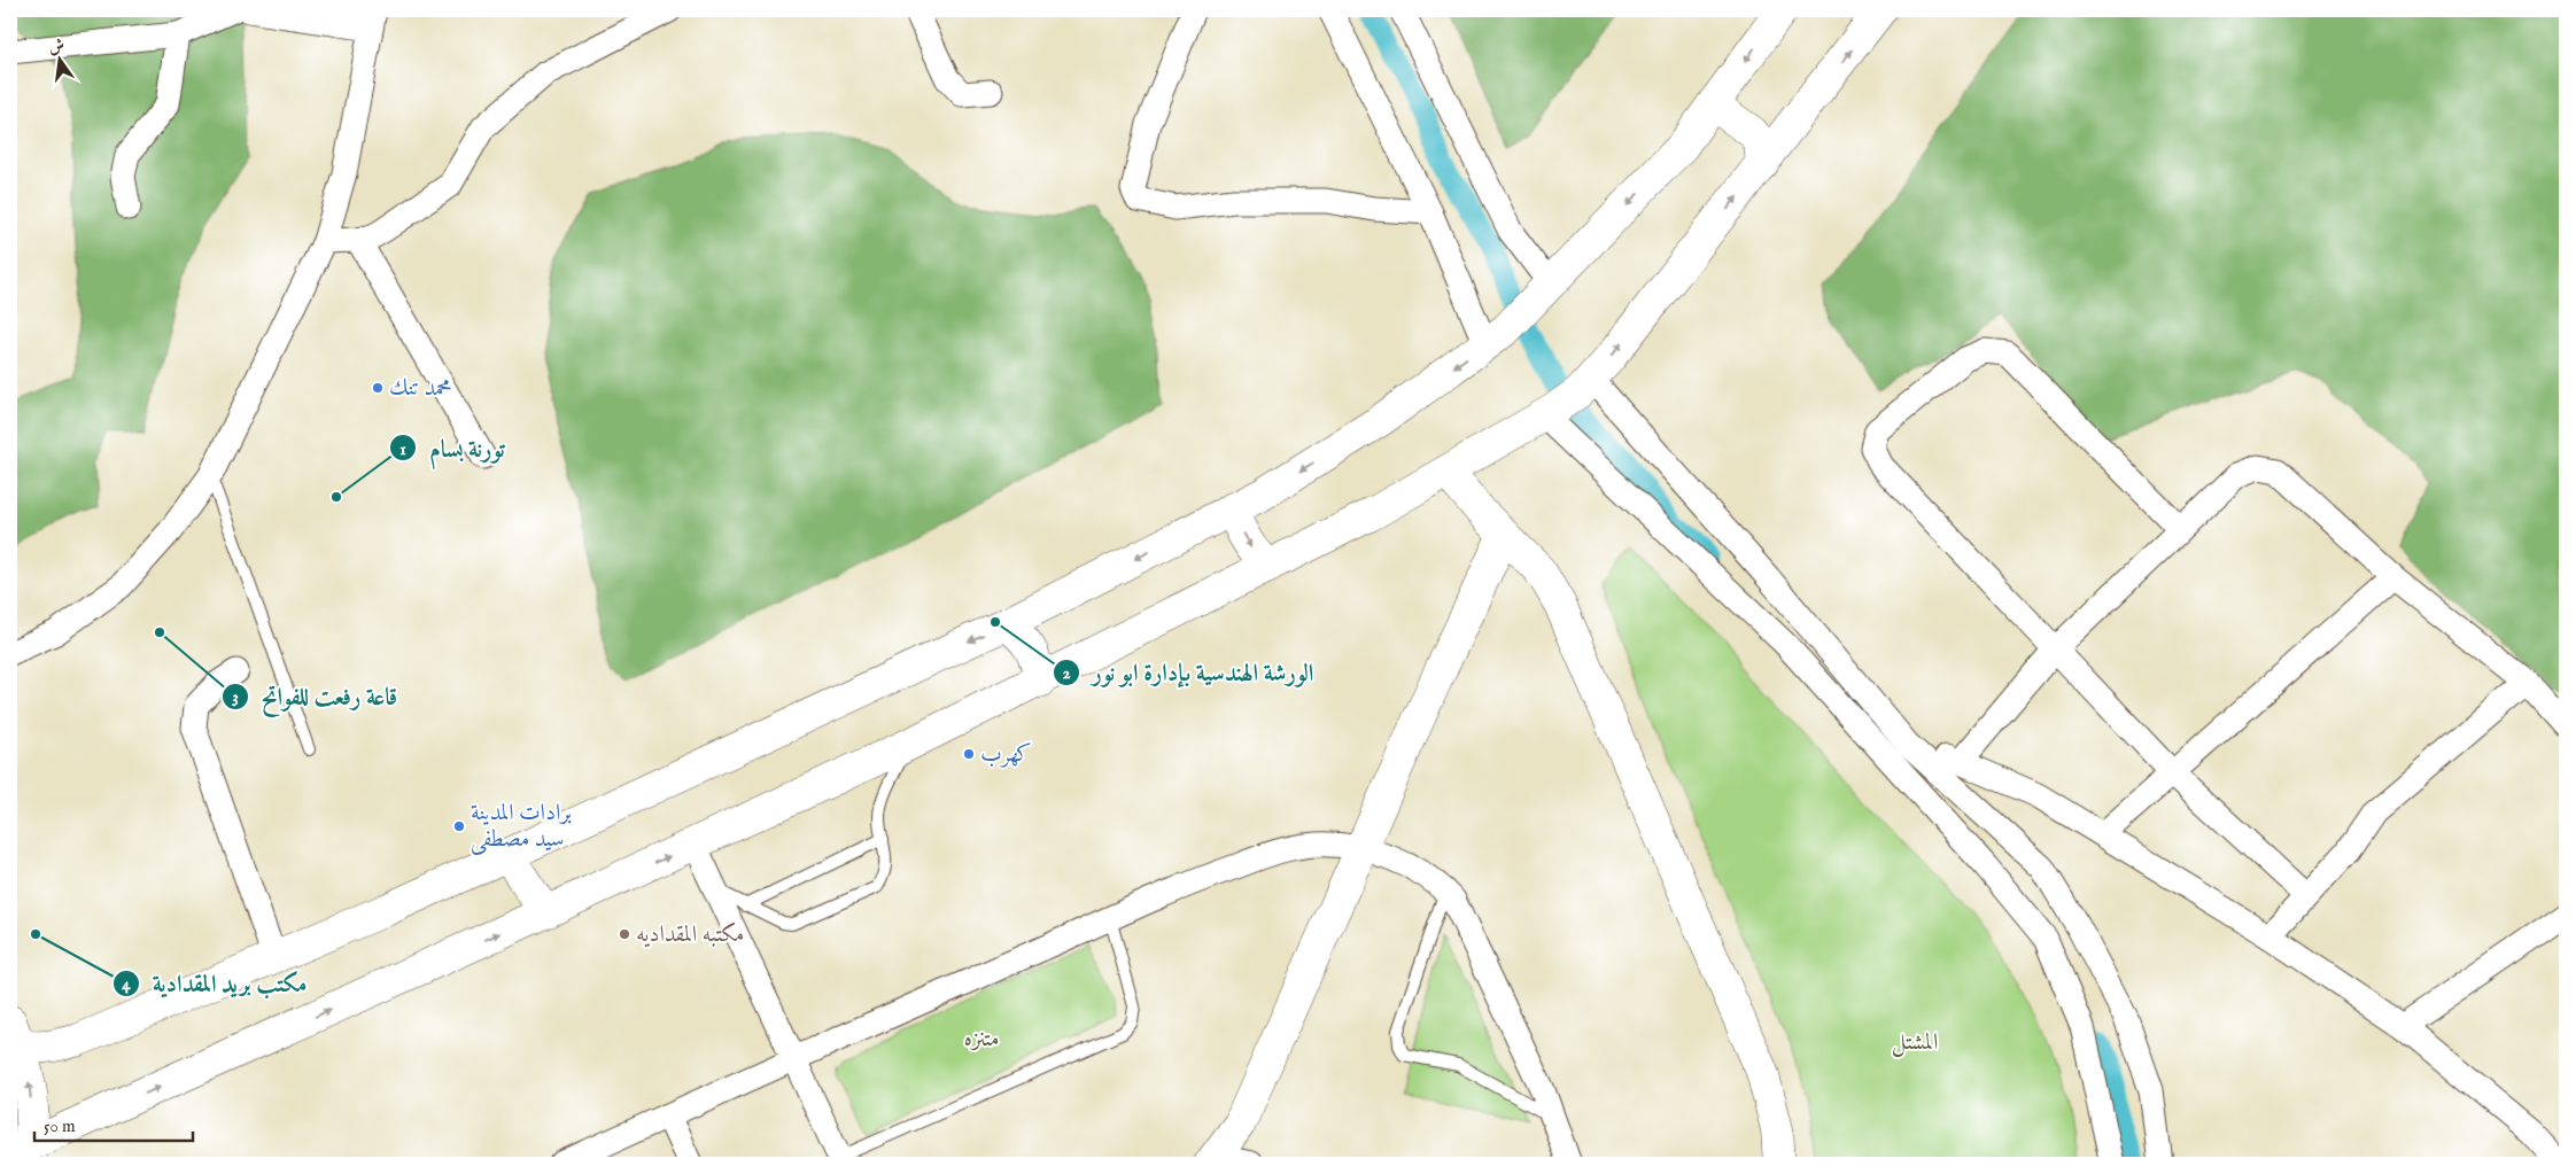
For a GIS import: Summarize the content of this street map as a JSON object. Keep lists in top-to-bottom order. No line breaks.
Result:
{"parks":["متنزه","المشتل"],"places":["محمد تنك","تورنة بسام","الورشة الهندسية بإدارة ابو نور","قاعة رفعت للفواتح","كهرب","برادات المدينة سيد مصطفى","مكتب بريد المقدادية","مكتبه المقداديه"],"scale_bar":"50 m","north":"top"}
